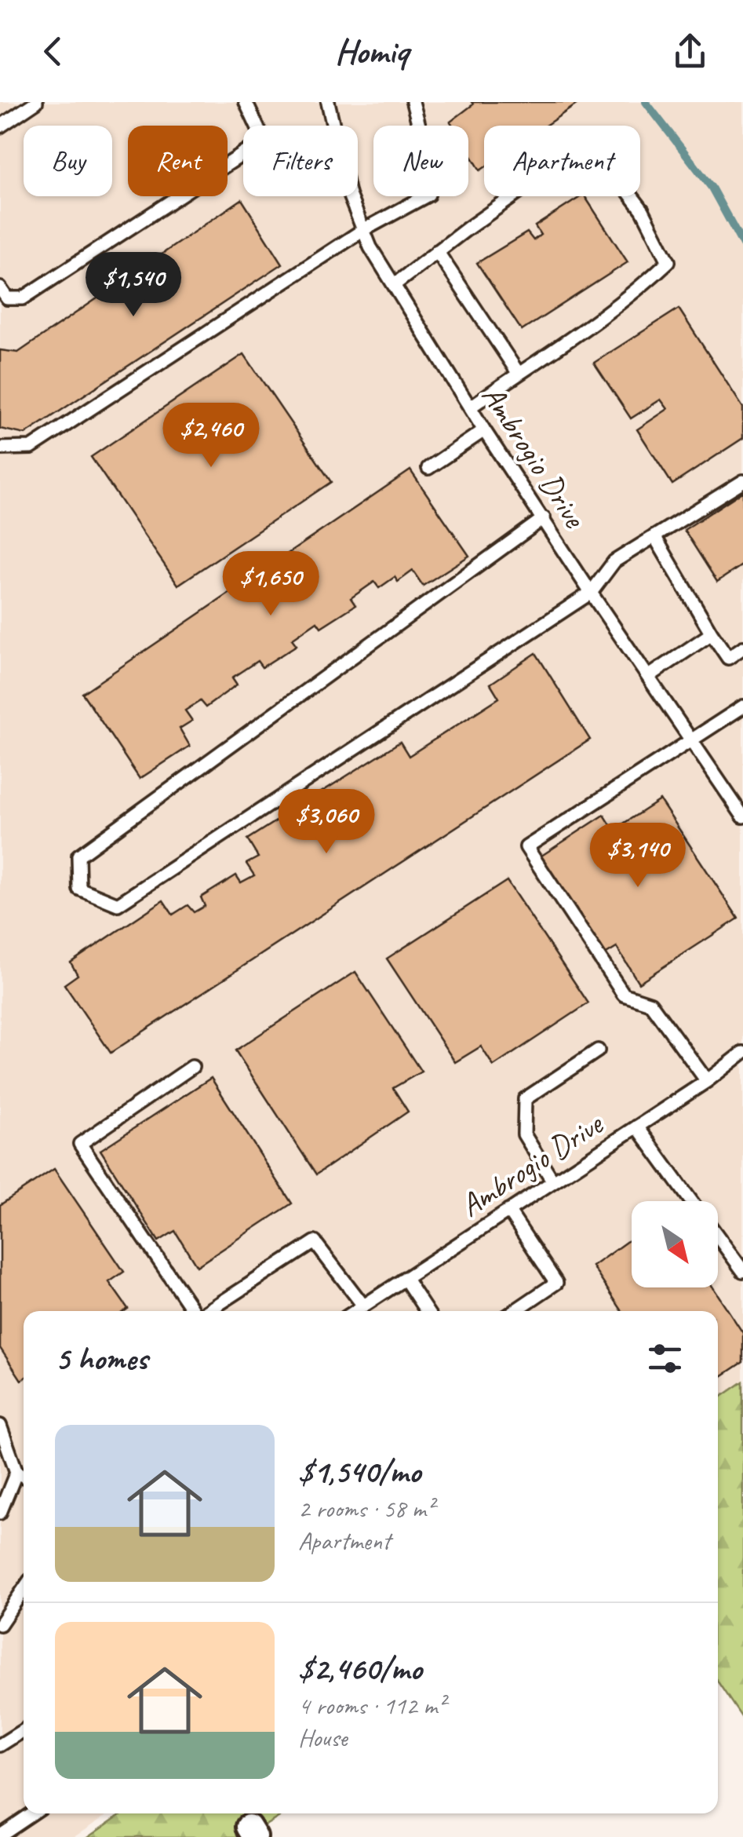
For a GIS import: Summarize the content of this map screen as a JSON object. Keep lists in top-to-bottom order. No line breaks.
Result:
{"streets":{"lane":["Ambrogio Drive"]},"north":"bottom right","page":{"header":"Homiq","chip":["Buy","Rent","Filters","New","Apartment"],"price":["$1,540","$2,460","$1,650","$3,060","$3,140"],"heading":"5 homes","list":[{"name":"$1,540/mo","note":"2 rooms · 58 m² · Apartment"},{"name":"$2,460/mo","note":"4 rooms · 112 m² · House"}]}}
